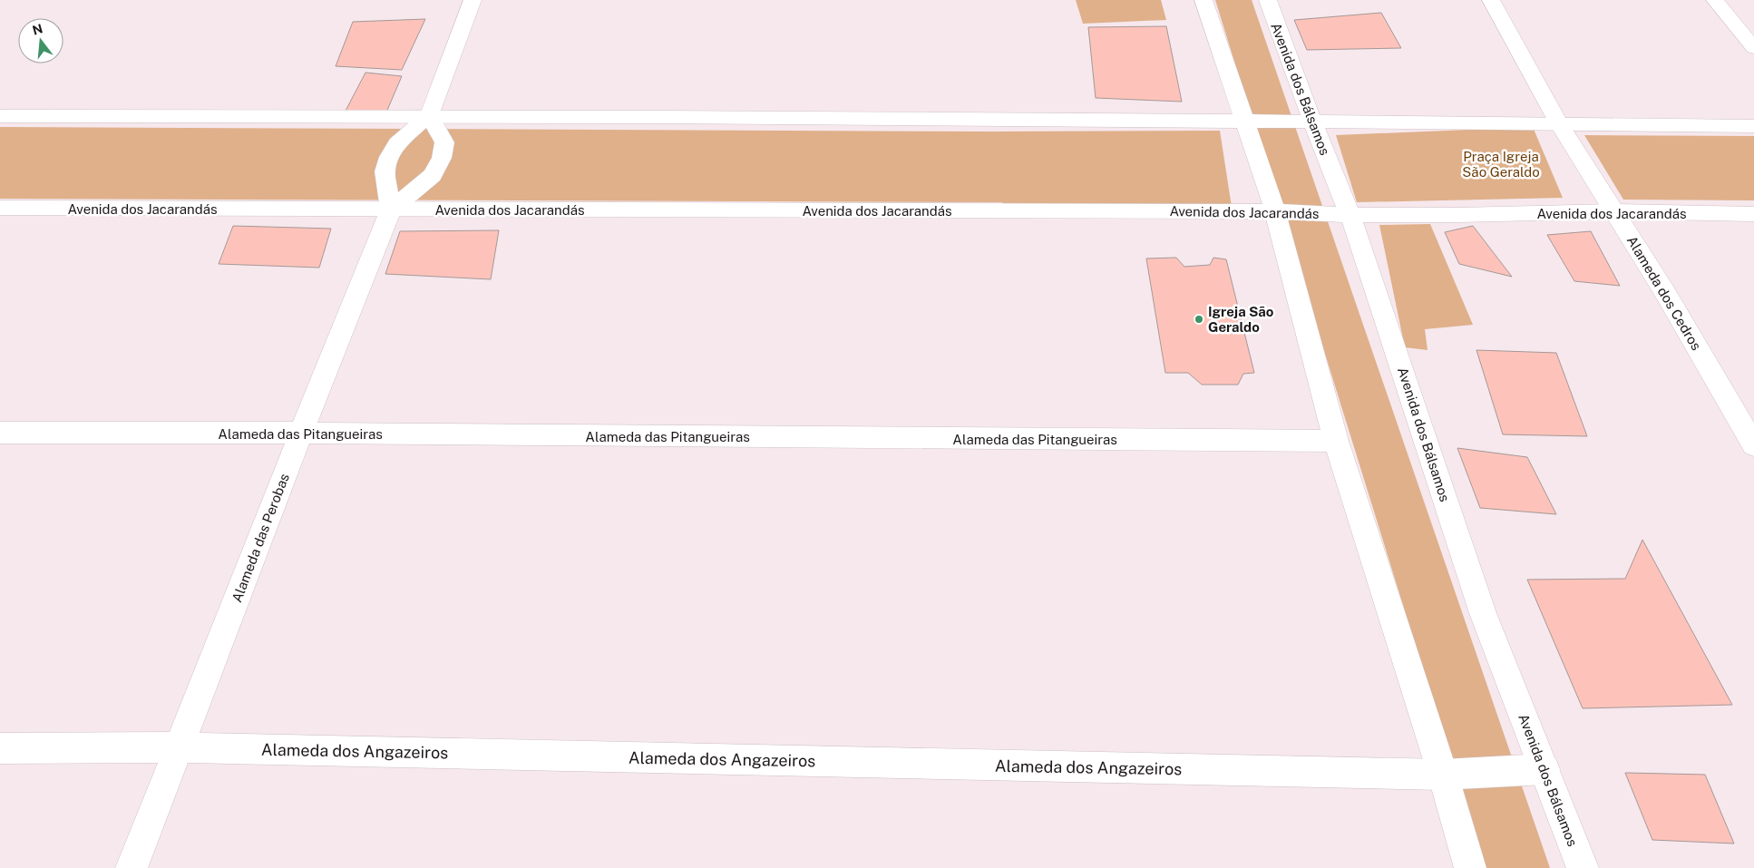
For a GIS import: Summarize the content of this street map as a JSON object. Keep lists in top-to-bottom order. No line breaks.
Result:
{"streets":{"street":["Avenida dos Bálsamos","Avenida dos Jacarandás","Alameda dos Cedros","Alameda das Pitangueiras","Alameda das Perobas","Alameda dos Angazeiros"]},"crossings":[["Avenida dos Bálsamos","Avenida dos Jacarandás"],["Avenida dos Bálsamos","Alameda dos Angazeiros"],["Avenida dos Jacarandás","Alameda dos Cedros"],["Avenida dos Jacarandás","Alameda das Perobas"],["Alameda das Pitangueiras","Alameda das Perobas"],["Alameda das Perobas","Alameda dos Angazeiros"]],"parks":["Praça Igreja São Geraldo"],"places":["Igreja São Geraldo"],"north":"top"}
